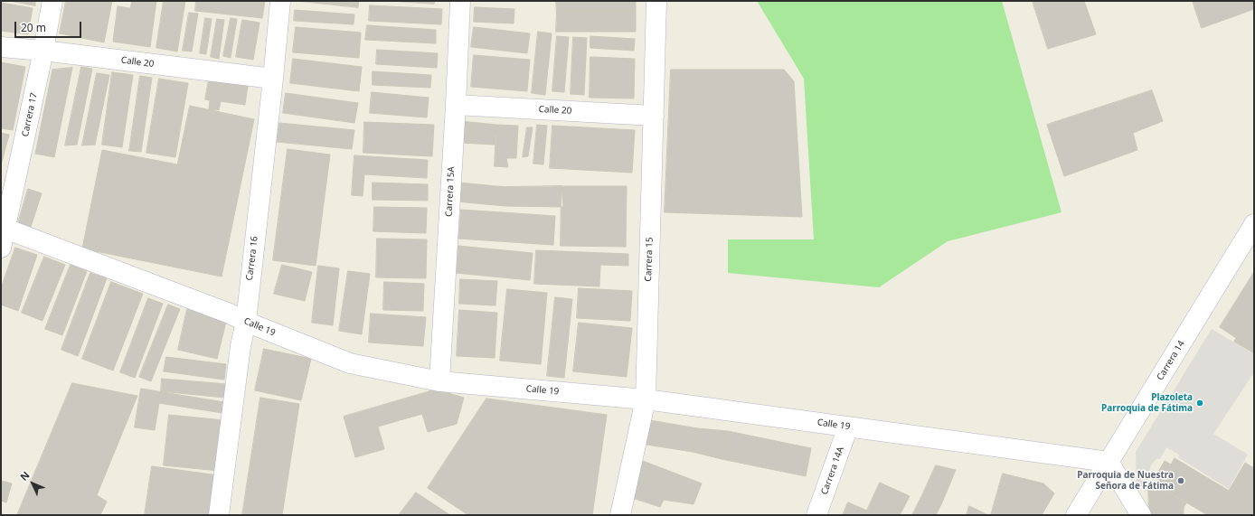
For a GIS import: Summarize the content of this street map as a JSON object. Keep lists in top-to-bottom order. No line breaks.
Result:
{"streets":{"street":["Calle 20","Carrera 17","Carrera 15A","Carrera 16","Carrera 15","Calle 19","Carrera 14","Carrera 14A"]},"crossings":[["Calle 20","Carrera 17"],["Calle 20","Carrera 15A"],["Calle 20","Carrera 16"],["Calle 20","Carrera 15"],["Carrera 17","Calle 19"],["Carrera 15A","Calle 19"],["Carrera 16","Calle 19"],["Carrera 15","Calle 19"],["Calle 19","Carrera 14"],["Calle 19","Carrera 14A"]],"places":["Plazoleta Parroquia de Fátima","Parroquia de Nuestra Señora de Fátima"],"scale_bar":"20 m","north":"top left"}
